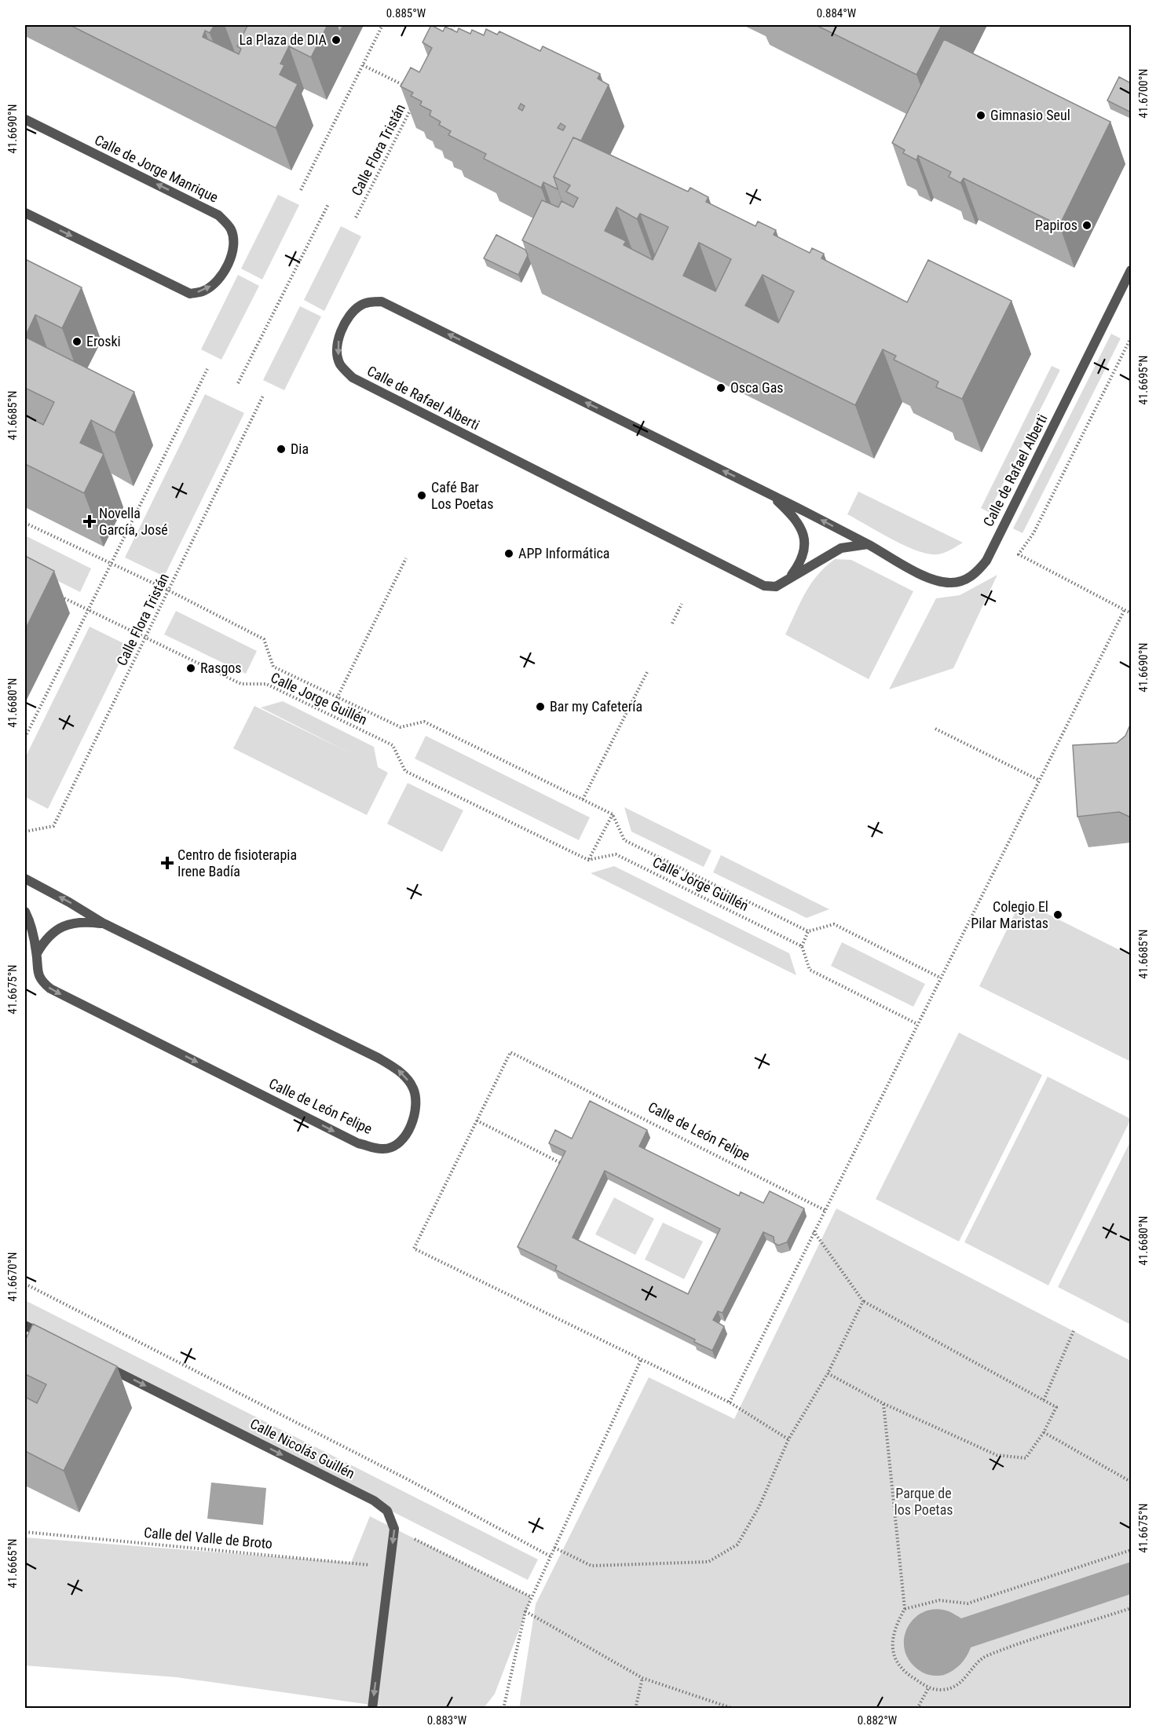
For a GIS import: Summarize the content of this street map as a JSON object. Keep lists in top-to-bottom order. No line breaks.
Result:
{"streets":{"street":["Calle de Jorge Manrique","Calle de Rafael Alberti","Calle de León Felipe","Calle Nicolás Guillén"],"path":["Calle Flora Tristán","Calle Jorge Guillén","Calle del Valle de Broto"]},"crossings":[["Calle Flora Tristán","Calle Jorge Guillén"],["Calle Nicolás Guillén","Calle del Valle de Broto"]],"parks":["Parque de los Poetas"],"places":{"other":["La Plaza de DIA","Gimnasio Seul","Papiros","Eroski","Osca Gas","Dia","Café Bar Los Poetas","APP Informática","Rasgos","Bar my Cafetería","Colegio El Pilar Maristas"],"health":["Novella García, José","Centro de fisioterapia Irene Badía"]},"coordinates":["0.885°W","0.884°W","41.6700°N","41.6690°N","41.6695°N","41.6685°N","41.6680°N","41.6675°N","41.6670°N","41.6665°N","0.883°W","0.882°W"]}
